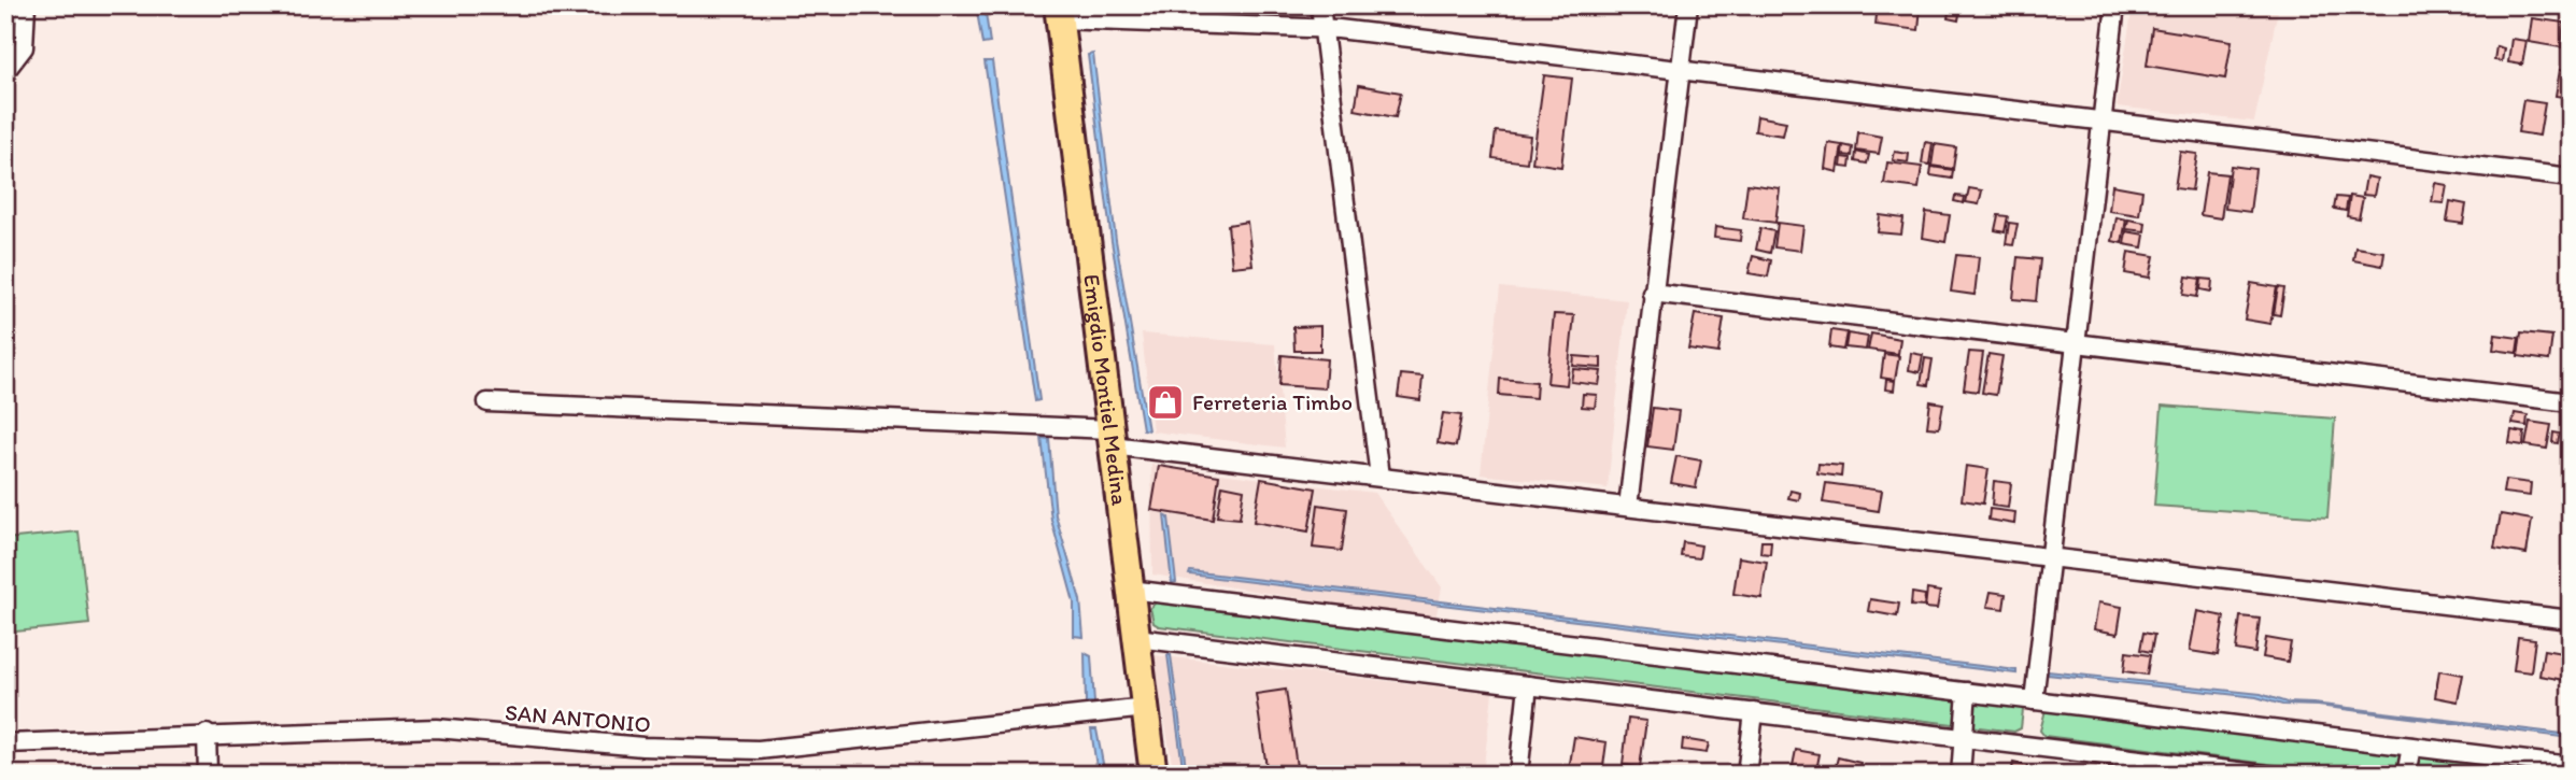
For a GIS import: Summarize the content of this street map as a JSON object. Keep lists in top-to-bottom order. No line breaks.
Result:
{"streets":{"main road":["Emigdio Montiel Medina"],"street":["SAN ANTONIO"]},"crossings":[["Emigdio Montiel Medina","SAN ANTONIO"]],"places":{"shop":["Ferreteria Timbo"]}}
